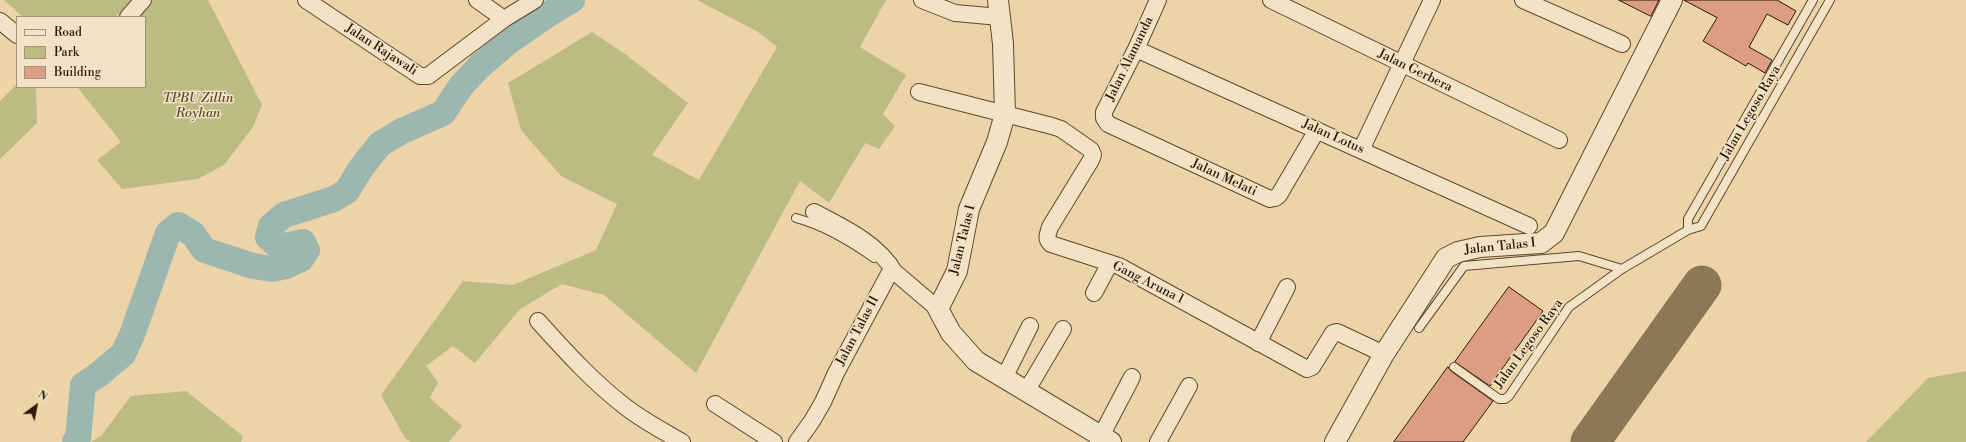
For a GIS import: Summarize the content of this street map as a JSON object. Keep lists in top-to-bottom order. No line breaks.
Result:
{"streets":{"street":["Jalan Rajawali","Jalan Alamanda","Jalan Gerbera","Jalan Lotus","Jalan Melati","Jalan Talas I","Gang Aruna 1","Jalan Talas II"],"lane":["Jalan Legoso Raya"]},"crossings":[["Jalan Alamanda","Jalan Lotus"],["Jalan Alamanda","Jalan Melati"],["Jalan Lotus","Jalan Melati"],["Jalan Talas I","Gang Aruna 1"]],"parks":["TPBU Zillin Royhan"],"legend":["Road","Park","Building"],"north":"top right"}
